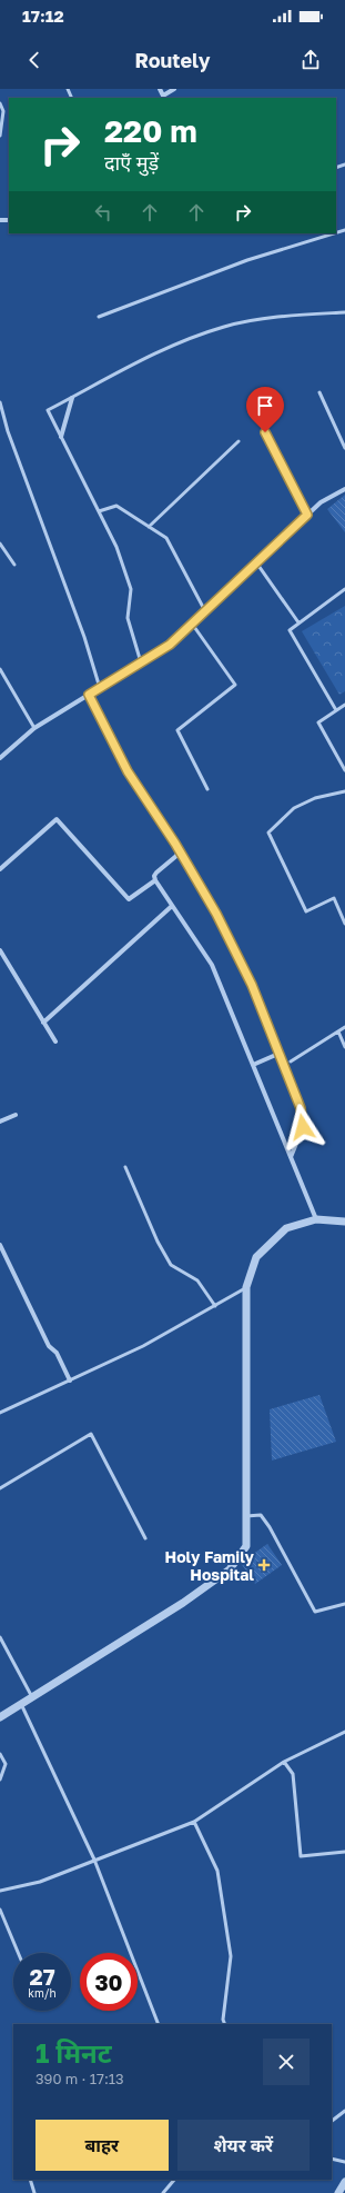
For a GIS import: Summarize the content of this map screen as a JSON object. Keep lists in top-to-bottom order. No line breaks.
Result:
{"places":{"health":["Holy Family Hospital"]},"page":{"status":"17:12","header":"Routely","turn":["220 m","दाएँ मुड़ें"],"speed":"27 km/h","limit":"30","heading":["1 मिनट","390 m · 17:13"],"buttons":["बाहर","शेयर करें"]}}
